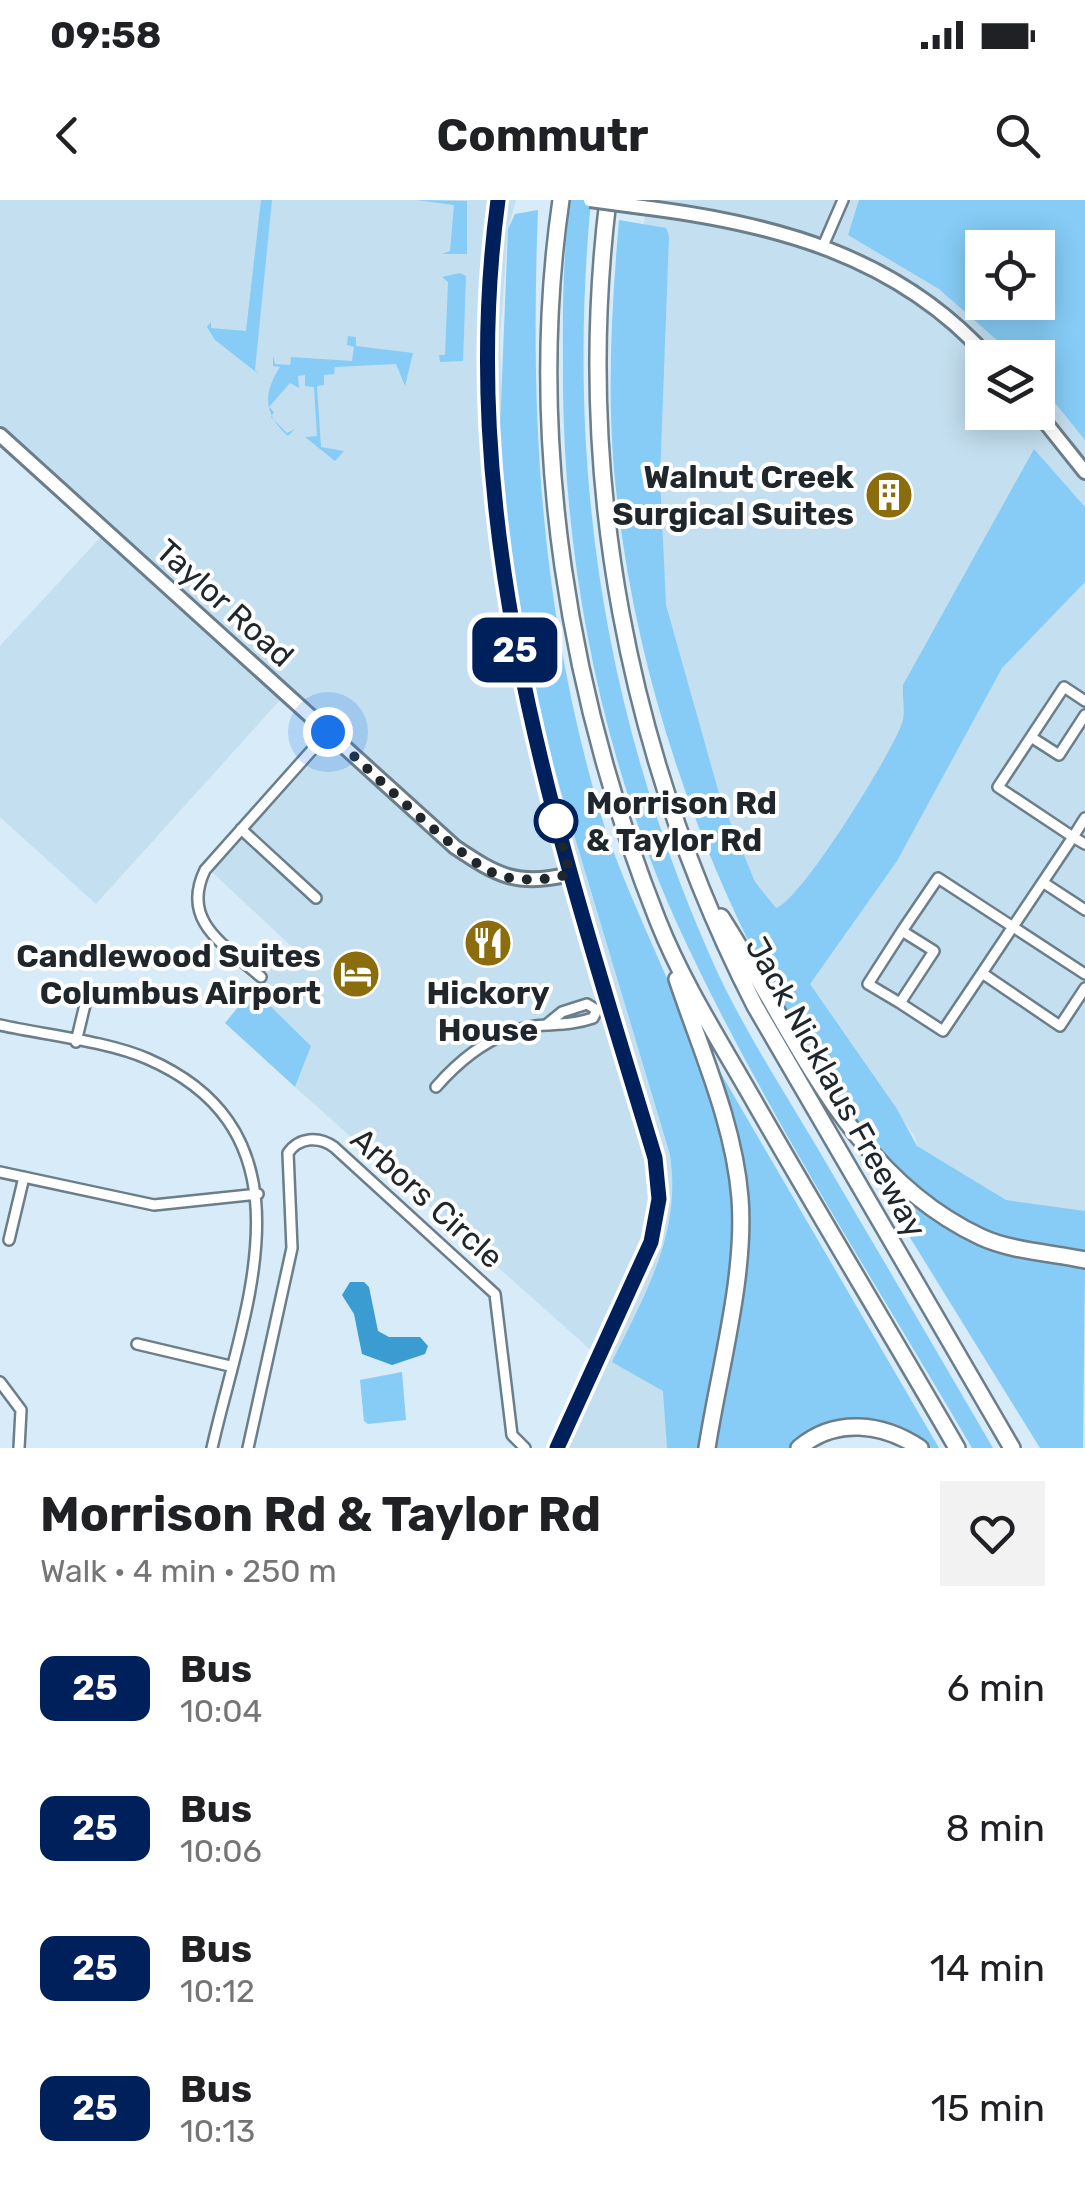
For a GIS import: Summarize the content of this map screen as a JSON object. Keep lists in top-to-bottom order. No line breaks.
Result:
{"streets":{"highway":["Jack Nicklaus Freeway"],"main road":["Taylor Road"],"street":["Arbors Circle"]},"places":{"building":["Walnut Creek Surgical Suites"],"other":["Morrison Rd & Taylor Rd"],"restaurant":["Hickory House"],"hotel":["Candlewood Suites Columbus Airport"]},"lines":["bus line 25"],"page":{"status":"09:58","header":"Commutr","on_map":"25","heading":["Morrison Rd & Taylor Rd","Walk · 4 min · 250 m"],"list":[{"mark":"25","name":"Bus","note":"10:04","value":"6 min"},{"mark":"25","name":"Bus","note":"10:06","value":"8 min"},{"mark":"25","name":"Bus","note":"10:12","value":"14 min"},{"mark":"25","name":"Bus","note":"10:13","value":"15 min"}]}}
